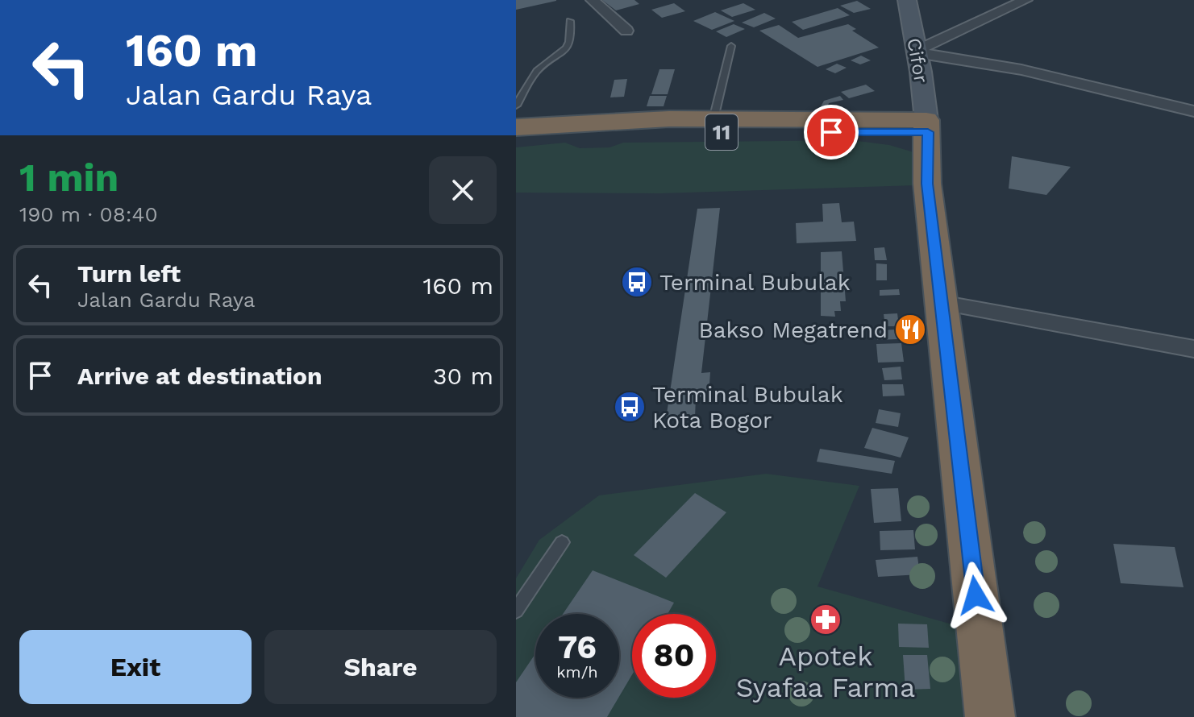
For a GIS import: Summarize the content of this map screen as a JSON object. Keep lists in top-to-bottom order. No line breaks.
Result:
{"streets":{"highway":["11"],"street":["Cifor"]},"crossings":[["Cifor","11"]],"places":{"bus stop":["Terminal Bubulak","Terminal Bubulak Kota Bogor"],"restaurant":["Bakso Megatrend"],"pharmacy":["Apotek Syafaa Farma"]},"page":{"turn":["160 m","Jalan Gardu Raya"],"heading":["1 min","190 m · 08:40"],"list":[{"name":"Turn left","note":"Jalan Gardu Raya","value":"160 m"},{"name":"Arrive at destination","value":"30 m"}],"speed":"76 km/h","limit":"80","buttons":["Exit","Share"]}}
